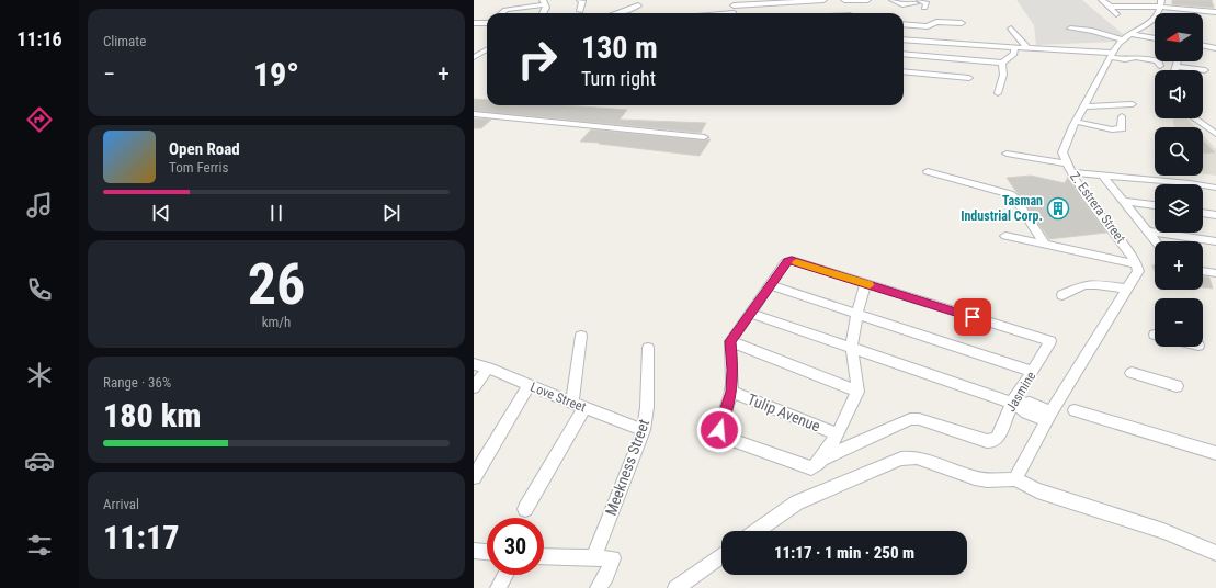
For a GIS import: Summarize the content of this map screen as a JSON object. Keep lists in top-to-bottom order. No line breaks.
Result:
{"streets":{"street":["Z. Estrera Street","Jasmine","Love Street","Tulip Avenue","Meekness Street"]},"crossings":[["Love Street","Meekness Street"]],"places":{"building":["Tasman Industrial Corp."]},"north":"left","page":{"tabs":"11:16","tile":["Climate",["26","km/h"],["Range · 36%","180 km"],["Arrival","11:17"]],"map_buttons":["+","−"],"turn":["130 m","Turn right"],"heat":["−","19°","+"],"song":["Open Road","Tom Ferris"],"limit":"30","trip":"11:17 · 1 min · 250 m"}}
